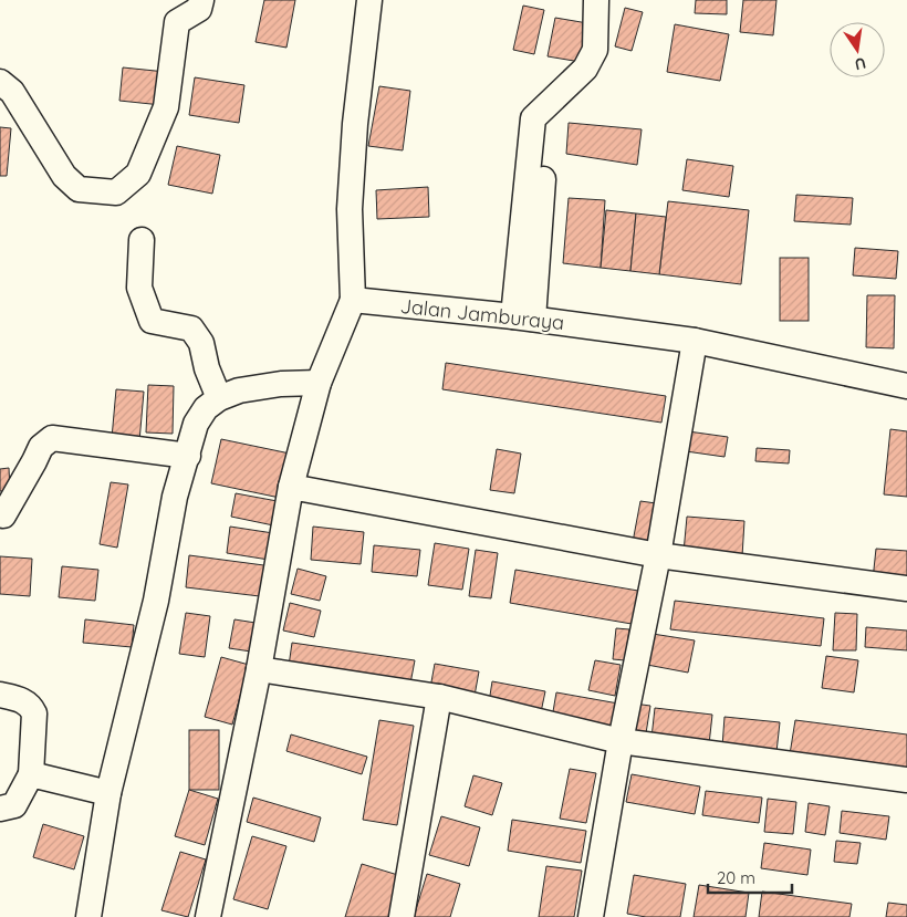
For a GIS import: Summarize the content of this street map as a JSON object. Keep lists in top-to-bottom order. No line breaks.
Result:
{"streets":{"street":["Jalan Jamburaya"]},"scale_bar":"20 m","north":"bottom"}
